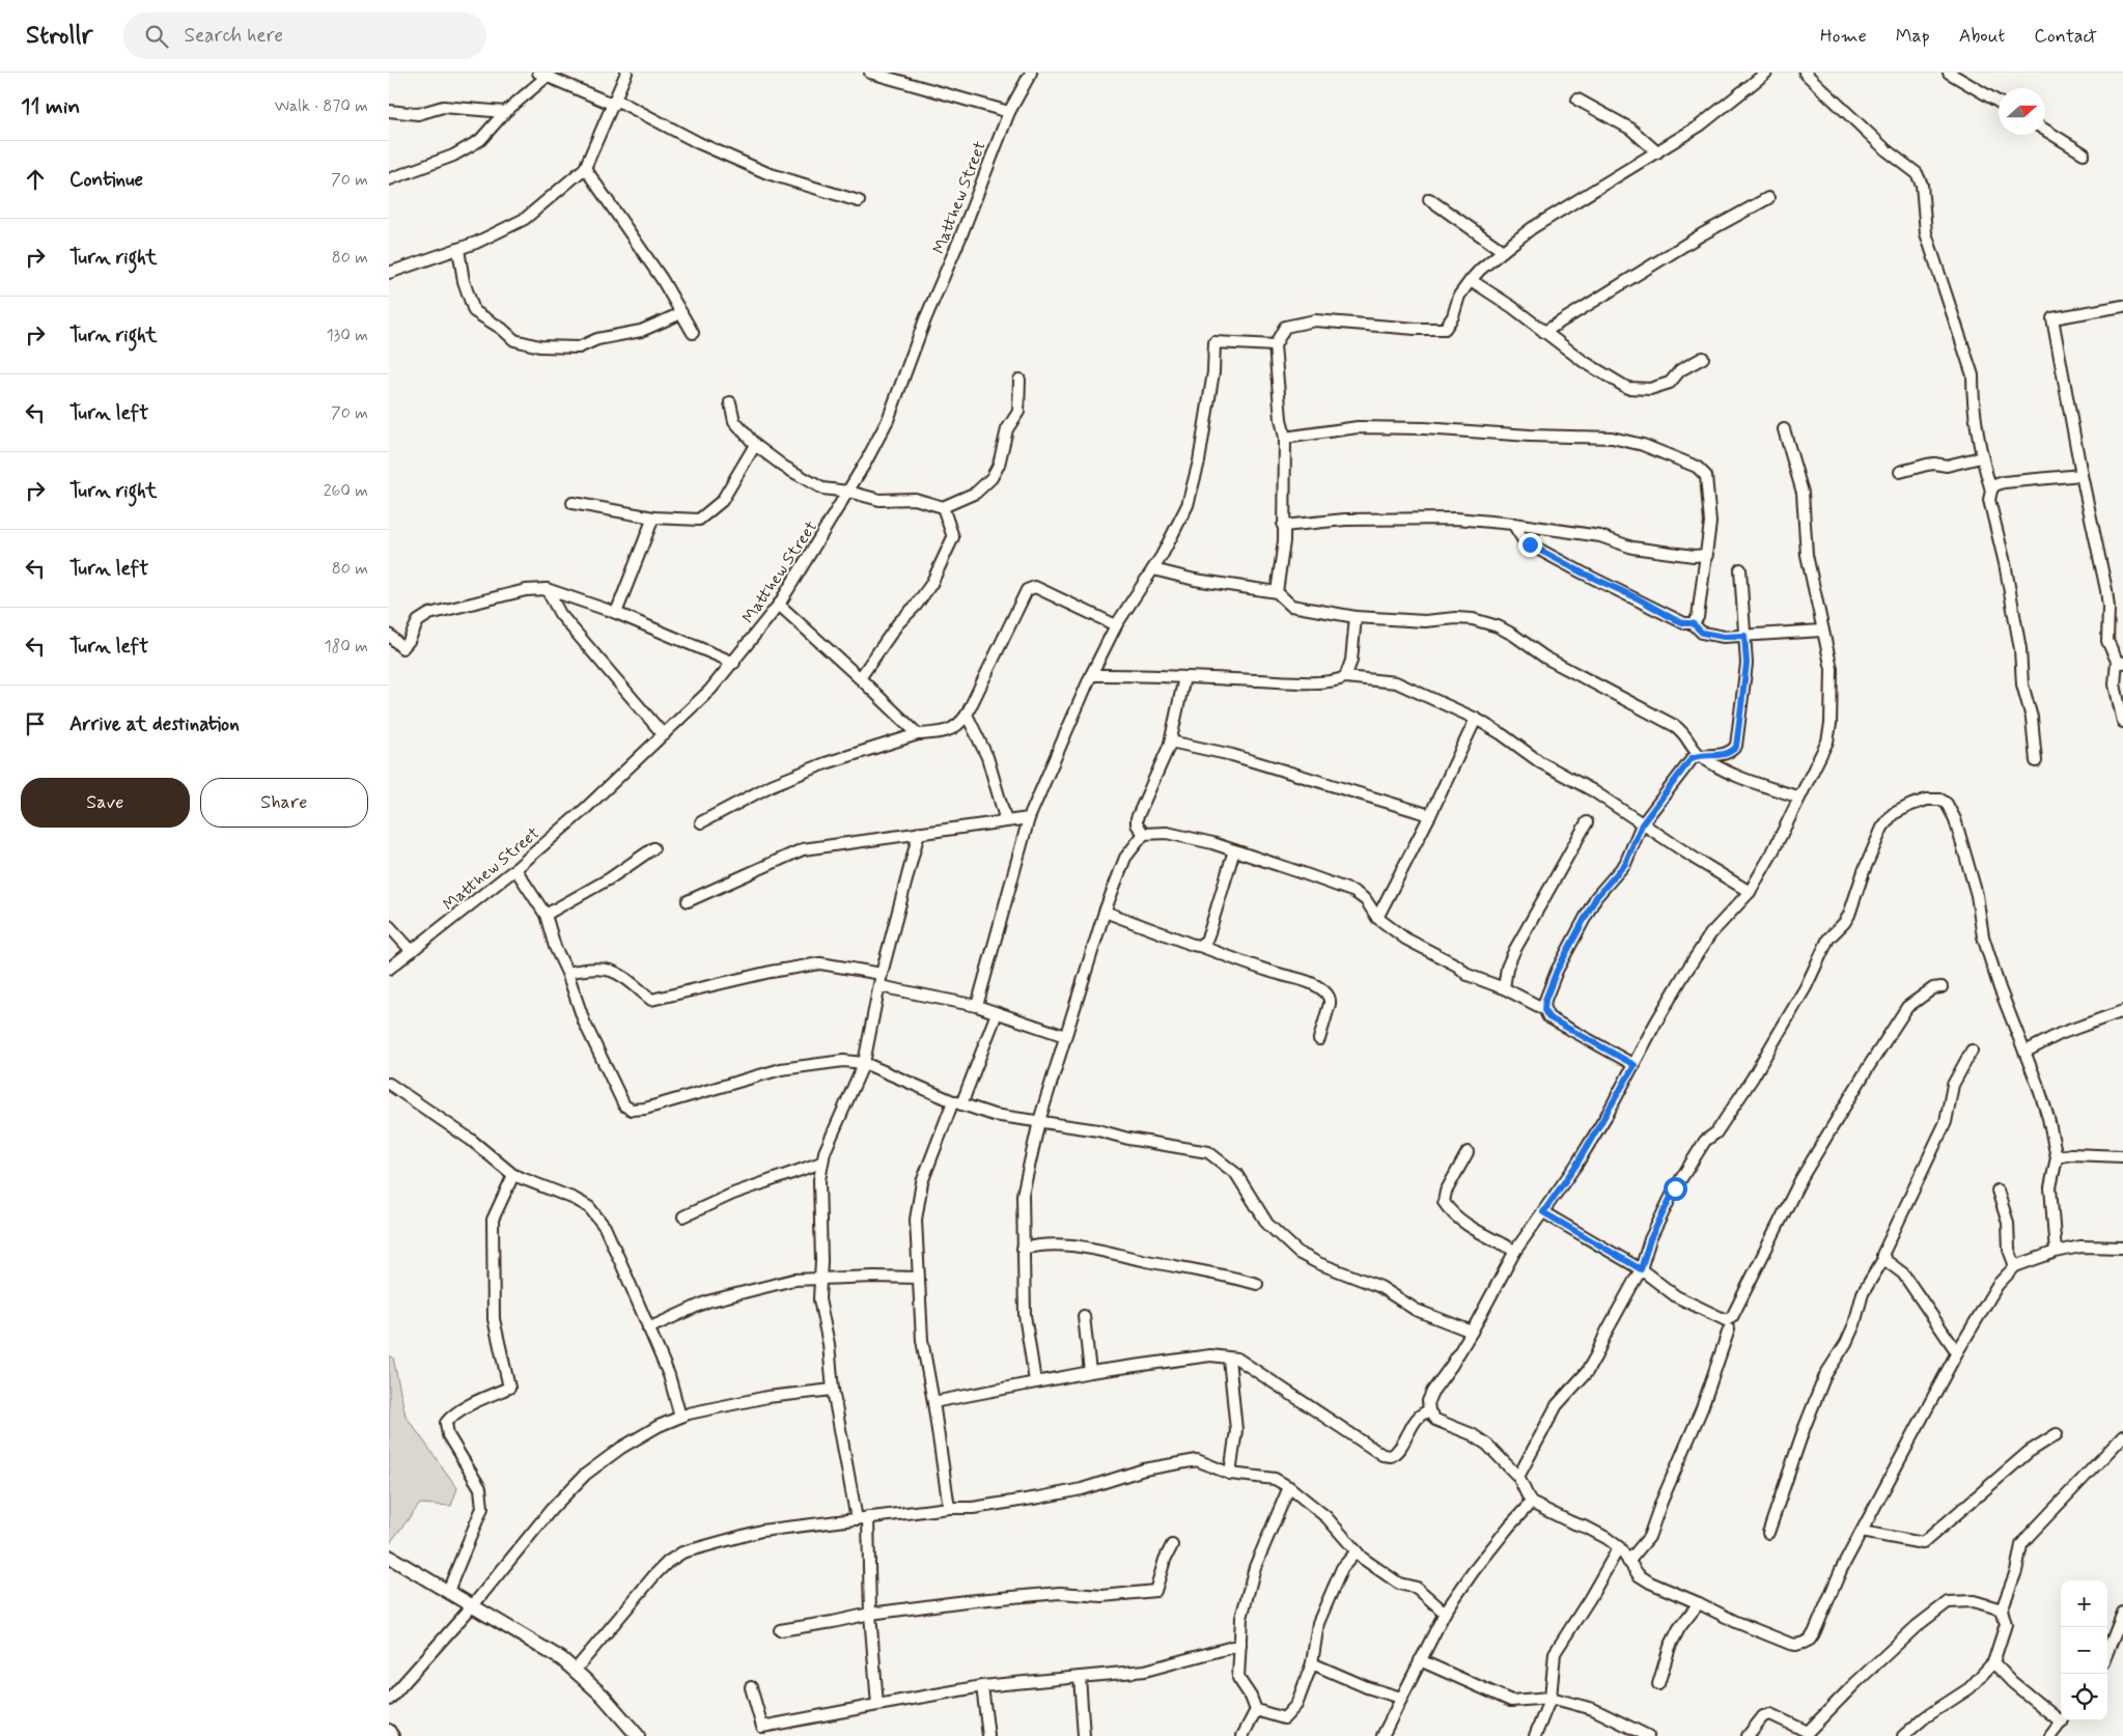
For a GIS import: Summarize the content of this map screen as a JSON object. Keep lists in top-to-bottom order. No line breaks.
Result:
{"streets":{"street":["Matthew Street"]},"north":"right","page":{"header":"Strollr","search":"Search here","nav":["Home","Map","About","Contact"],"heading":["11 min","Walk · 870 m"],"list":[["Continue","70 m"],["Turn right","80 m"],["Turn right","130 m"],["Turn left","70 m"],["Turn right","260 m"],["Turn left","80 m"],["Turn left","180 m"],"Arrive at destination"],"buttons":["Save","Share"],"map_buttons":["+","−"]}}
